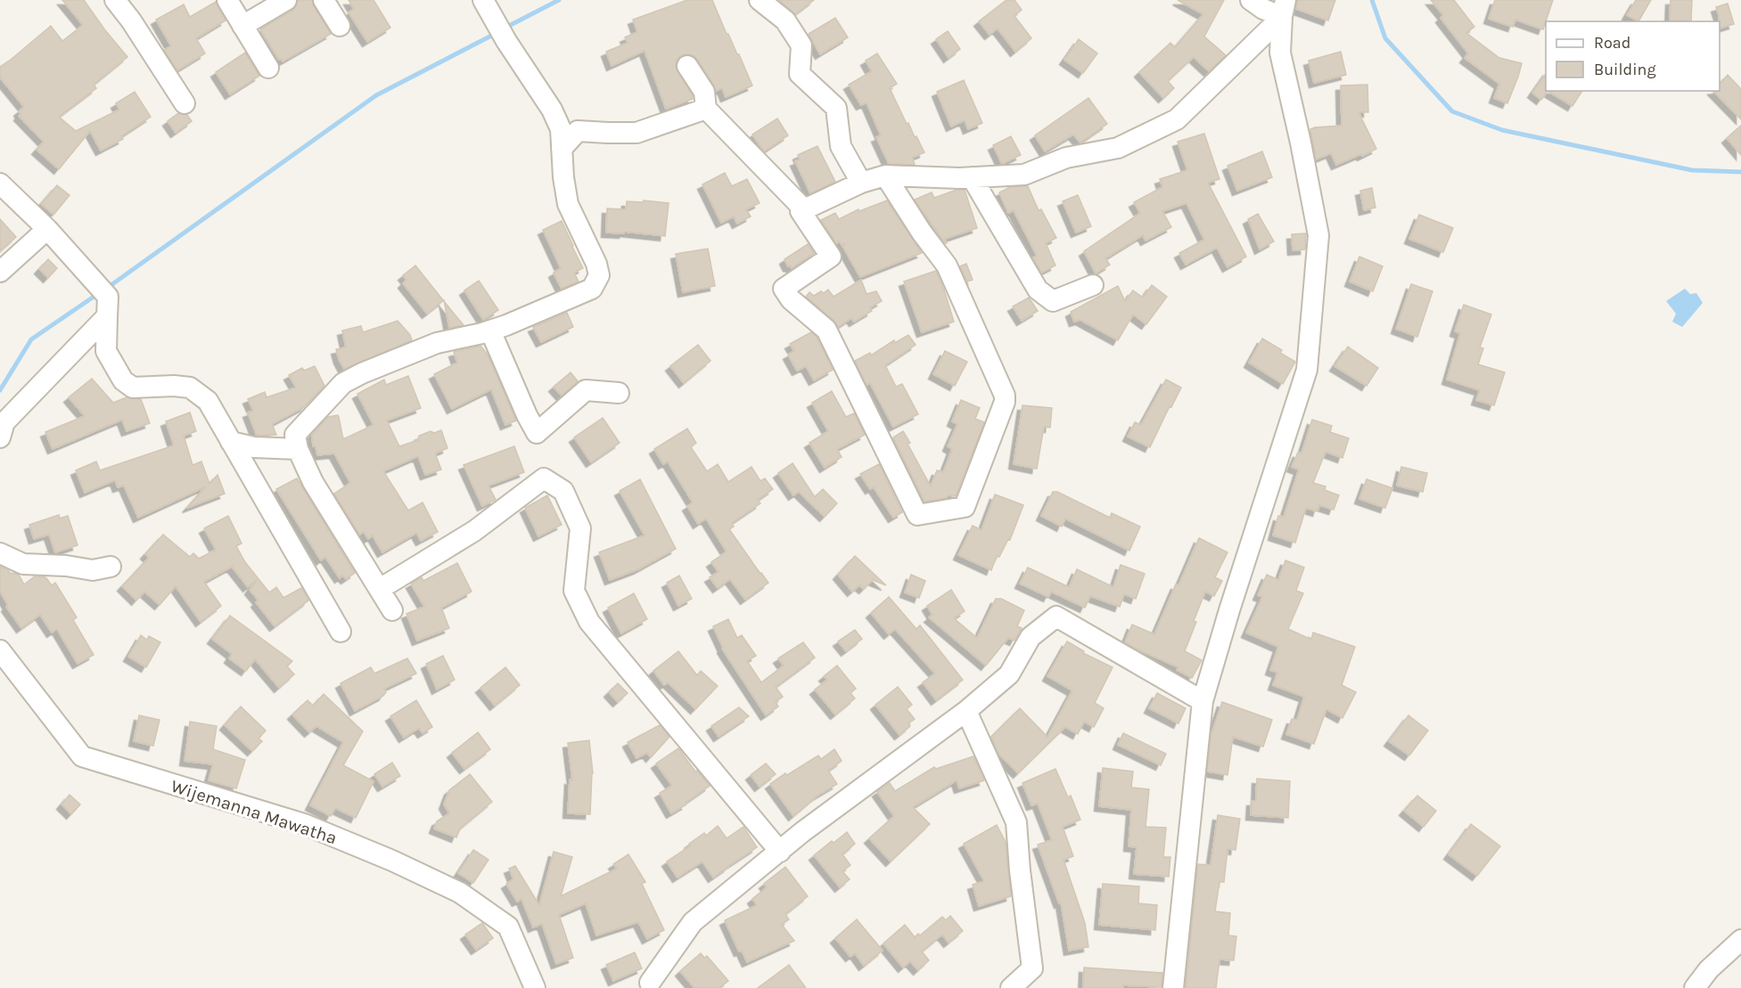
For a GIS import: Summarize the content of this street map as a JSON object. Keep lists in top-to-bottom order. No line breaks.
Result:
{"streets":{"street":["Wijemanna Mawatha"]},"legend":["Road","Building"]}
